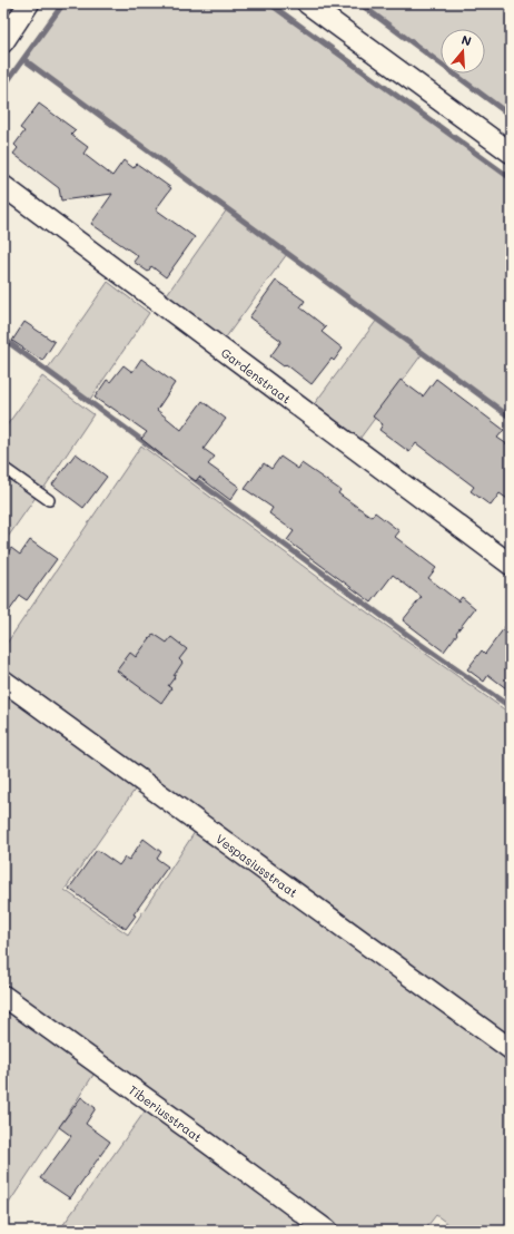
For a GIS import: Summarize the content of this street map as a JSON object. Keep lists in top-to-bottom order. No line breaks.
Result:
{"streets":{"street":["Gardenstraat","Vespasiusstraat","Tiberiusstraat"]},"north":"top"}
